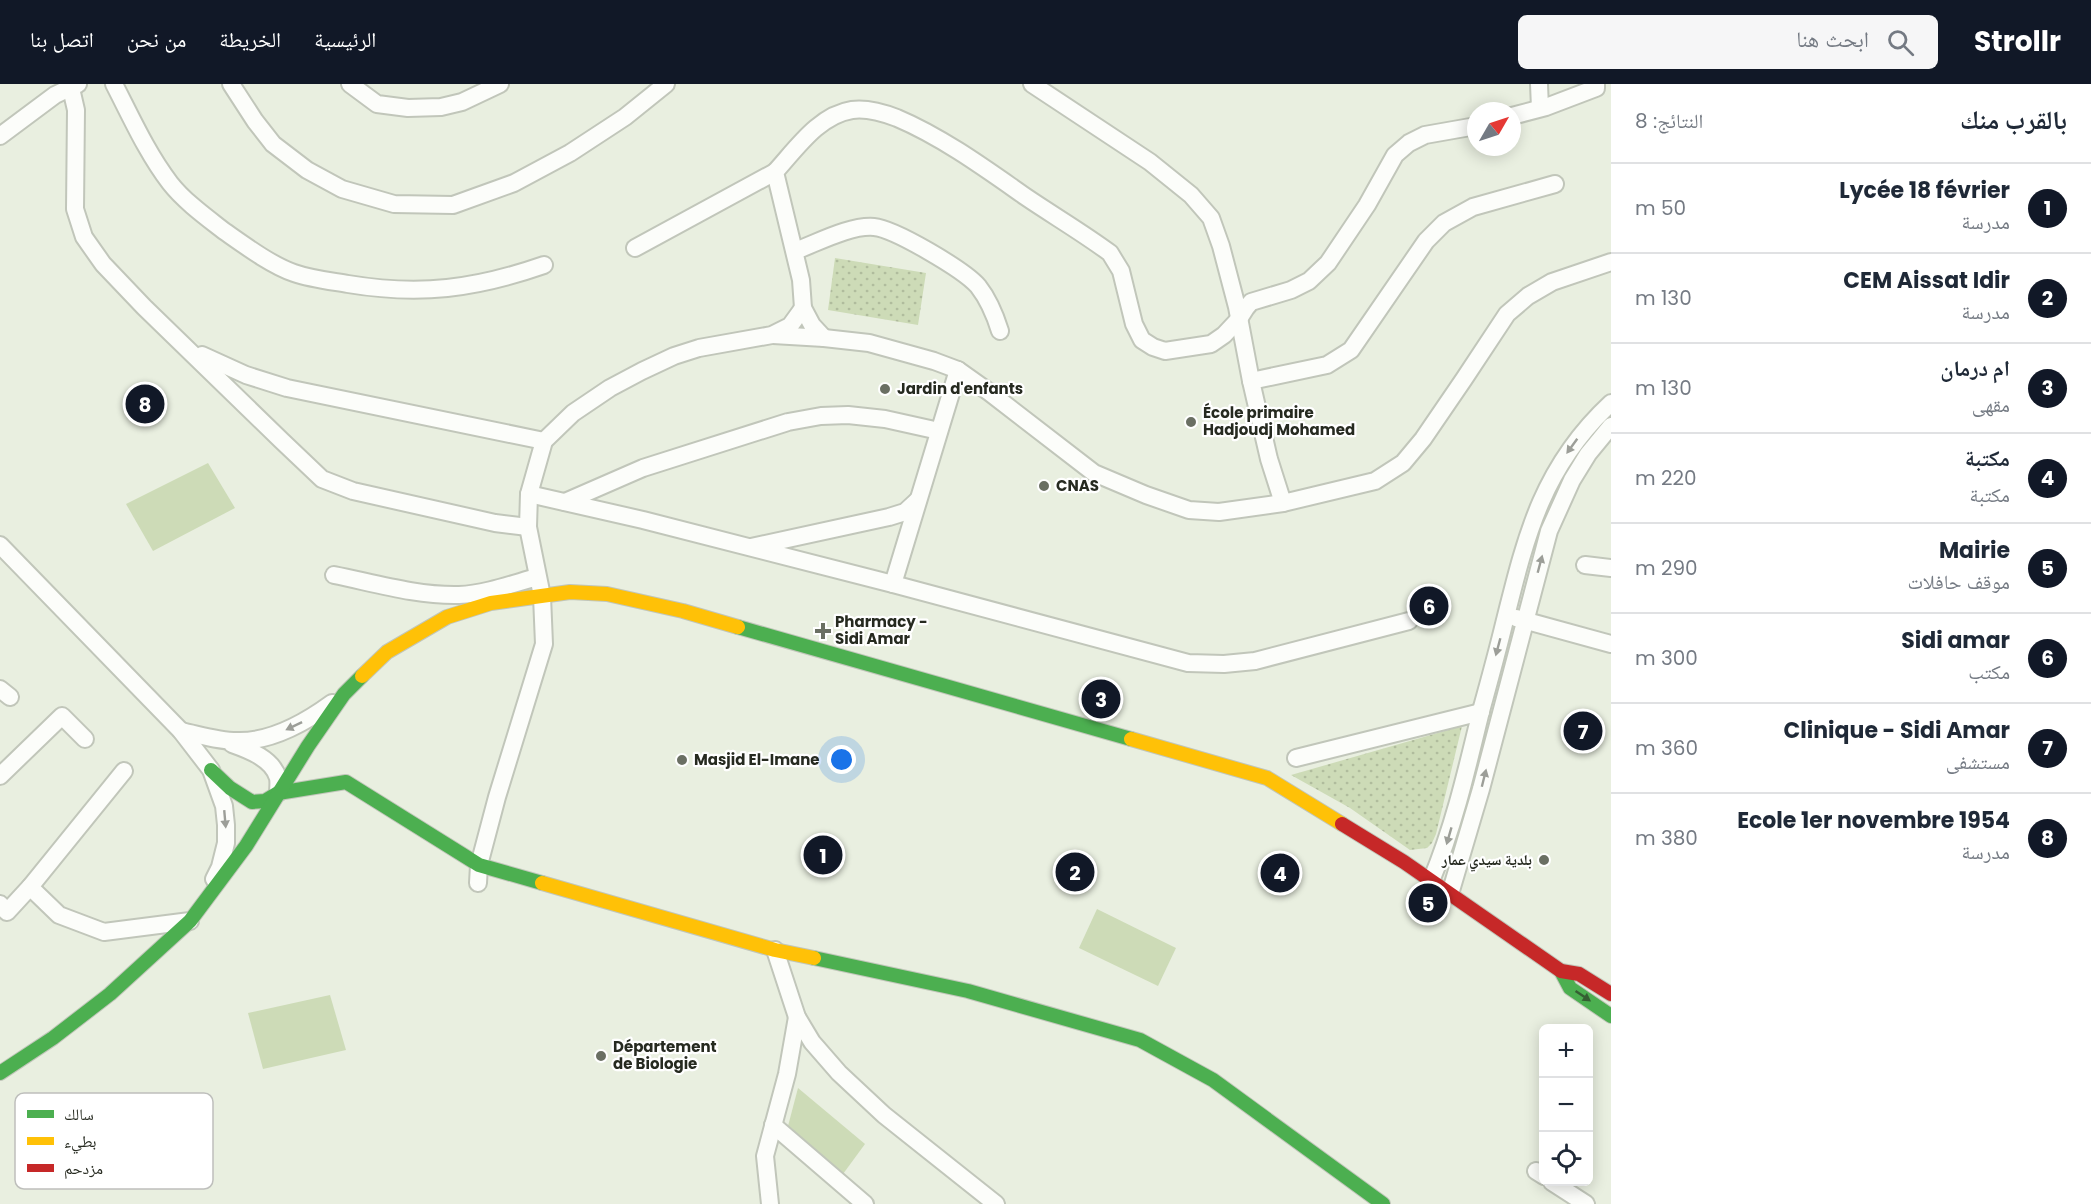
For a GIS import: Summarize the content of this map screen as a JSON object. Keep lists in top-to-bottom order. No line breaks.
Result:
{"places":{"other":["Jardin d'enfants","École primaire Hadjoudj Mohamed","CNAS","Masjid El-Imane","بلدية سيدي عمار","Département de Biologie"],"health":["Pharmacy - Sidi Amar"]},"legend":["سالك","بطيء","مزدحم"],"north":"top right","page":{"header":"Strollr","search":"ابحث هنا","nav":["الرئيسية","الخريطة","من نحن","اتصل بنا"],"heading":["بالقرب منك","النتائج: 8"],"list":[{"mark":"1","name":"Lycée 18 février","note":"مدرسة","value":"50 m"},{"mark":"2","name":"CEM Aissat Idir","note":"مدرسة","value":"130 m"},{"mark":"3","name":"ام درمان","note":"مقهى","value":"130 m"},{"mark":"4","name":"مكتبة","note":"مكتبة","value":"220 m"},{"mark":"5","name":"Mairie","note":"موقف حافلات","value":"290 m"},{"mark":"6","name":"Sidi amar","note":"مكتب","value":"300 m"},{"mark":"7","name":"Clinique - Sidi Amar","note":"مستشفى","value":"360 m"},{"mark":"8","name":"Ecole 1er novembre 1954","note":"مدرسة","value":"380 m"}],"pins":["8","6","3","7","1","2","4","5"],"map_buttons":["+","−"]}}
